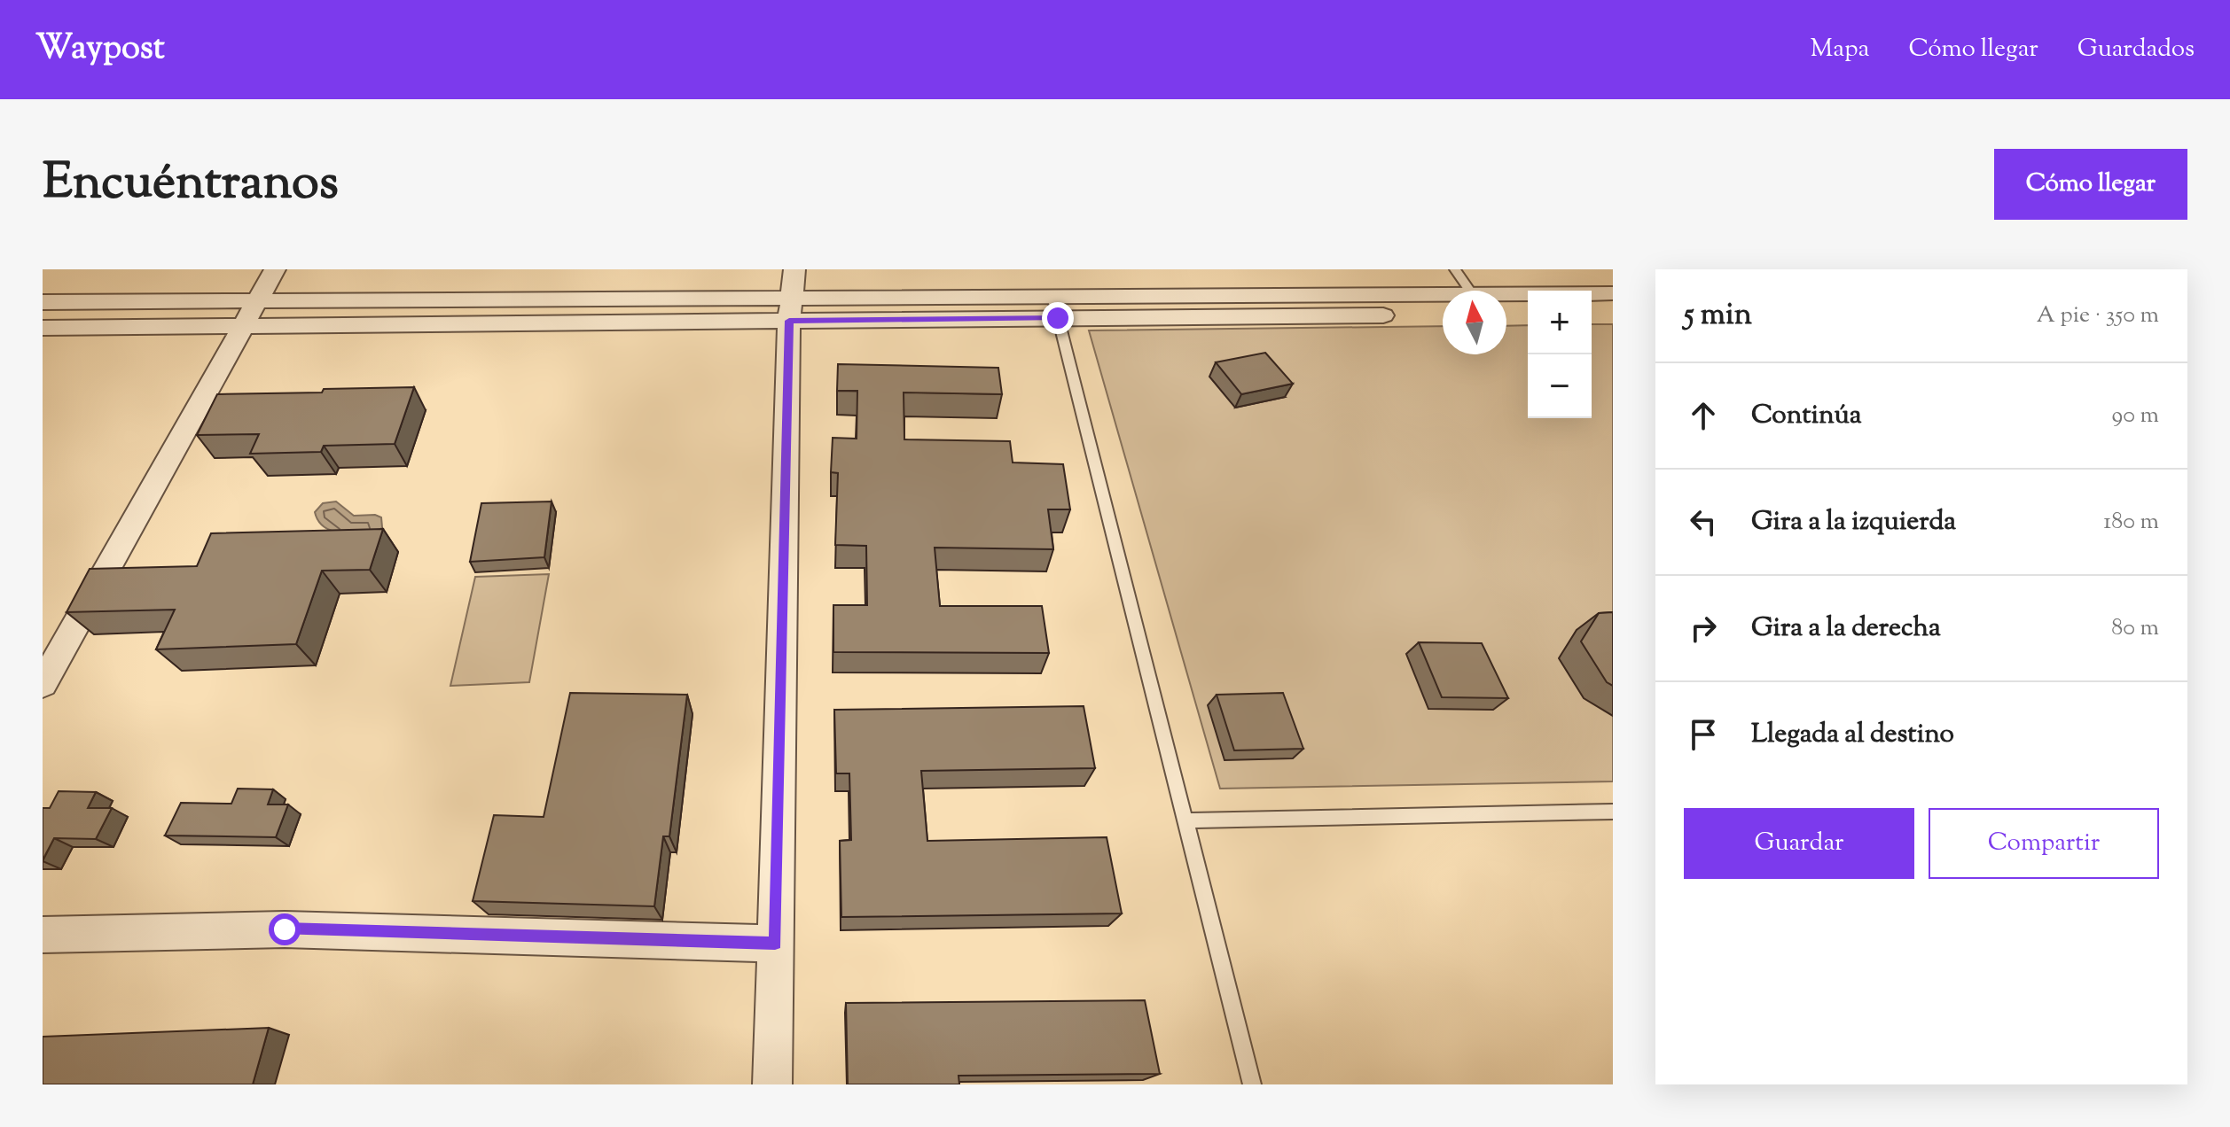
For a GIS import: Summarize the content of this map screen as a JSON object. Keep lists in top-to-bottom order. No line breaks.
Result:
{"north":"top","page":{"header":"Waypost","nav":["Mapa","Cómo llegar","Guardados"],"title":"Encuéntranos","buttons":["Cómo llegar",["Guardar","Compartir"]],"heading":["5 min","A pie · 350 m"],"map_buttons":["+","−"],"list":[["Continúa","90 m"],["Gira a la izquierda","180 m"],["Gira a la derecha","80 m"],"Llegada al destino"]}}
